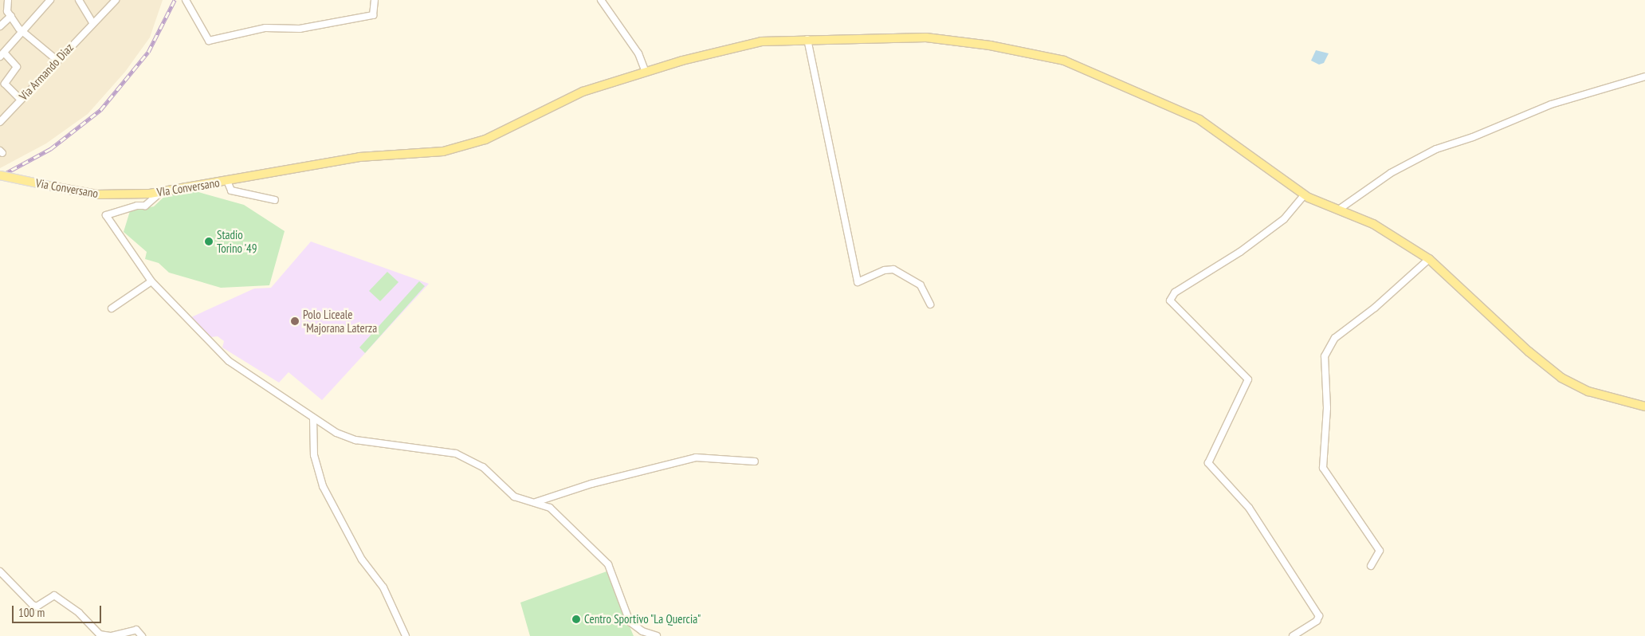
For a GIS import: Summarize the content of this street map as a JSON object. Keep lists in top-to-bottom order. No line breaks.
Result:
{"streets":{"main road":["VIa Conversano","Via Conversano"],"street":["Via Armando Diaz"]},"crossings":[["VIa Conversano","Via Conversano"]],"places":["Stadio Torino '49","Polo Liceale \"Majorana Laterza","Centro Sportivo \"La Quercia\""],"scale_bar":"100 m"}
